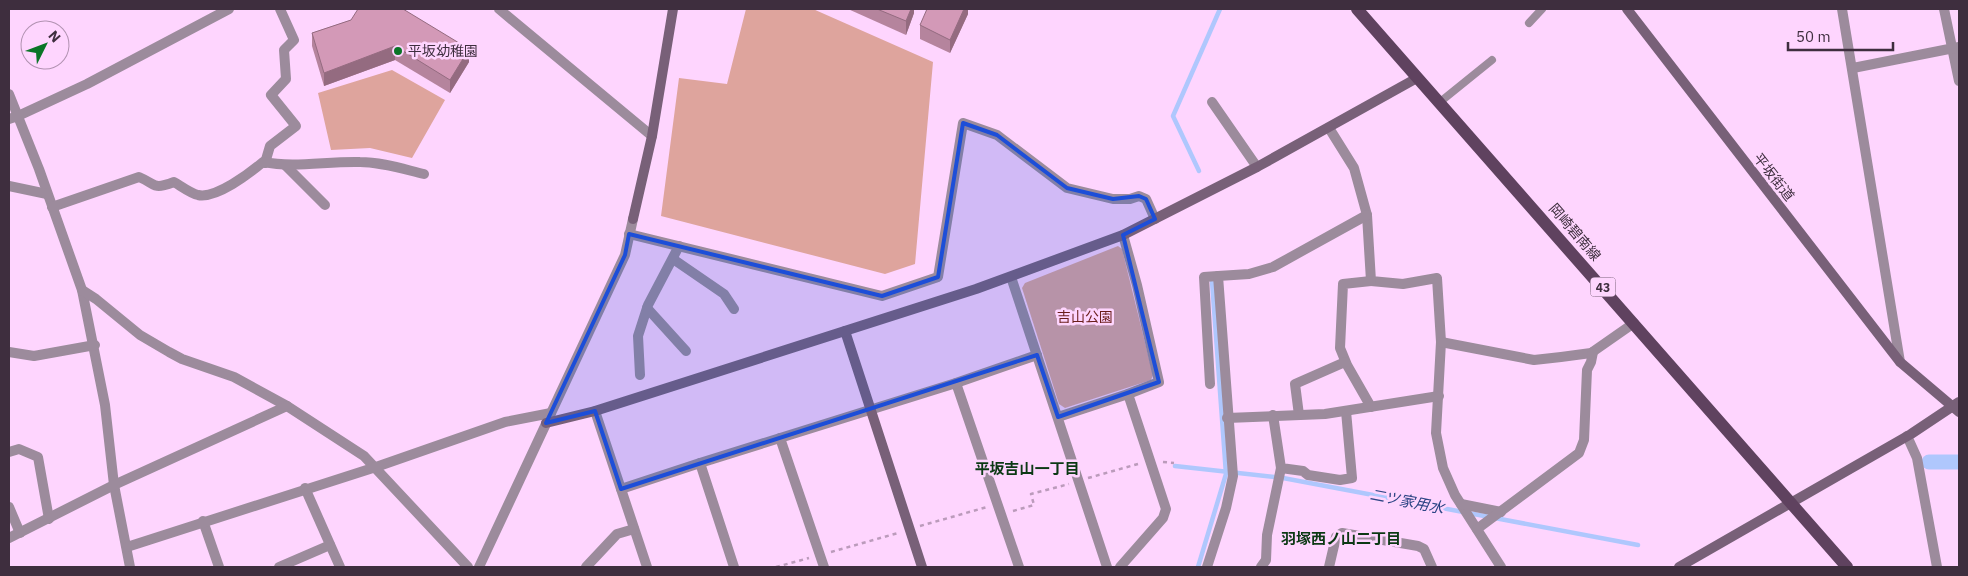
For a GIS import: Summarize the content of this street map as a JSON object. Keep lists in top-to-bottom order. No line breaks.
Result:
{"streets":{"main road":["岡崎碧南線","43"],"street":["平坂街道"]},"districts":["平坂吉山一丁目","羽塚西ノ山二丁目"],"water":["二ツ家用水"],"parks":["吉山公園"],"places":["平坂幼稚園"],"scale_bar":"50 m","north":"top right"}
